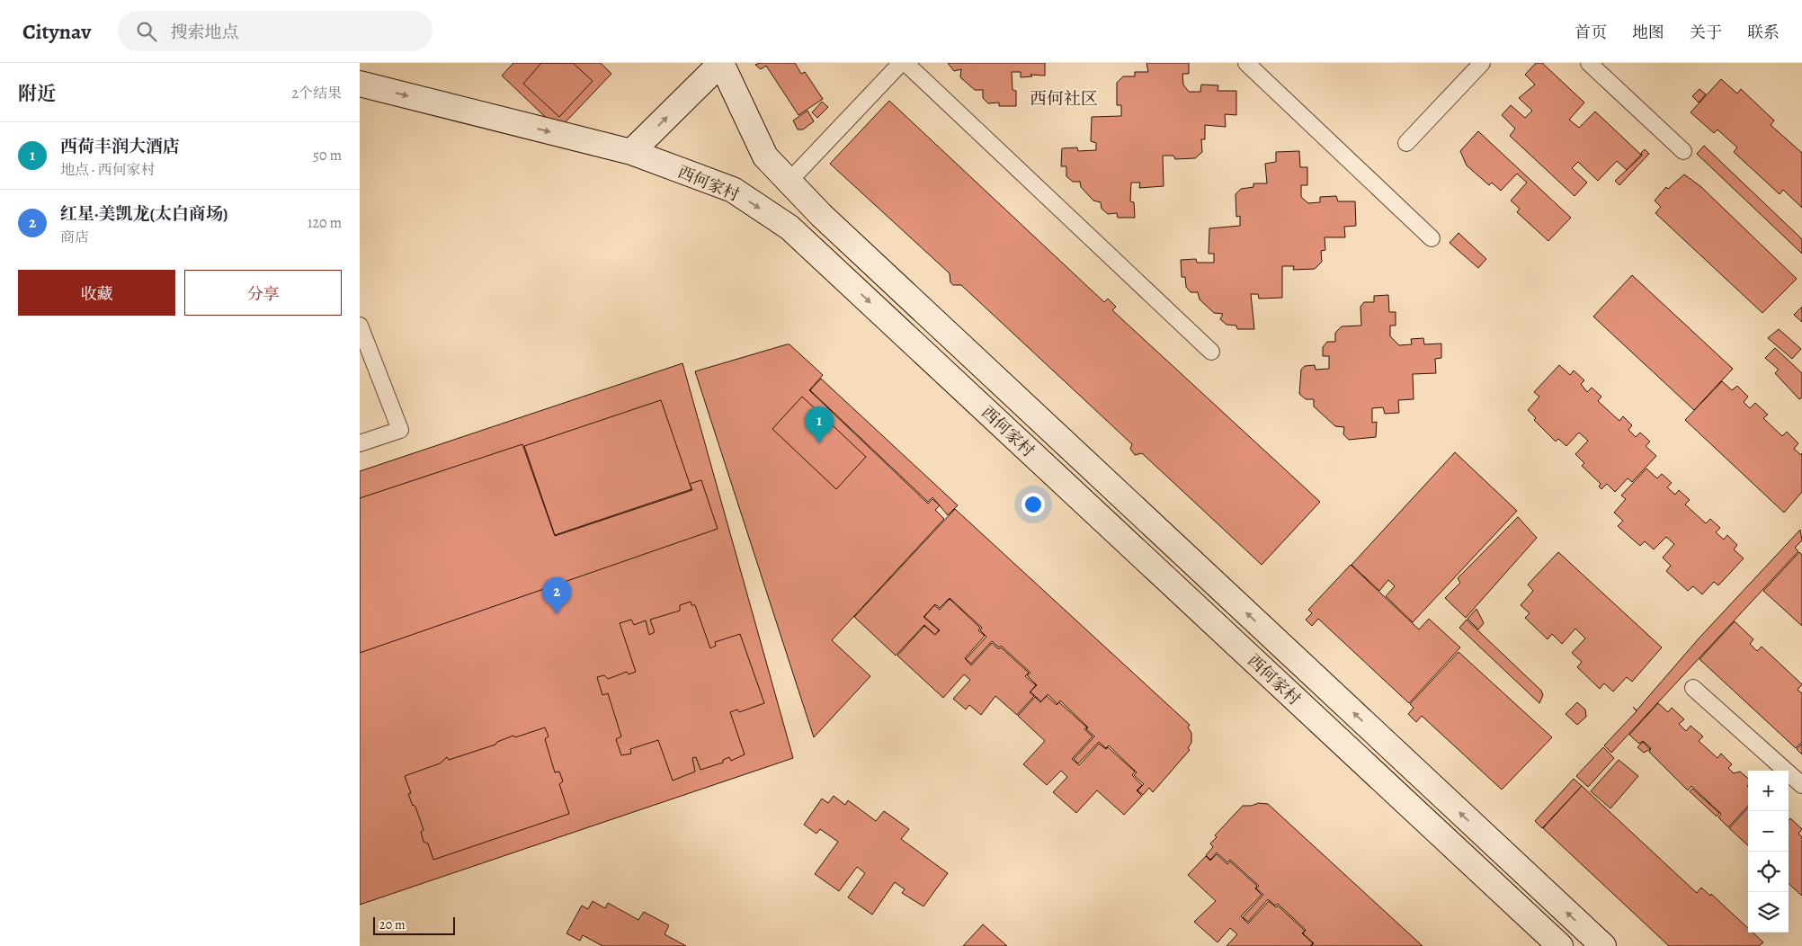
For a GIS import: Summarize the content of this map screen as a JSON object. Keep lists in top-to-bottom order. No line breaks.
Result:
{"streets":{"street":["西何家村"]},"districts":["西何社区"],"scale_bar":"20 m","page":{"header":"Citynav","search":"搜索地点","nav":["首页","地图","关于","联系"],"heading":["附近","2个结果"],"list":[{"mark":"1","name":"西荷丰润大酒店","note":"地点 · 西何家村","value":"50 m"},{"mark":"2","name":"红星·美凯龙(太白商场)","note":"商店","value":"120 m"}],"buttons":["收藏","分享"],"pins":["1","2"],"map_buttons":["+","−"],"scale":"20 m"}}
